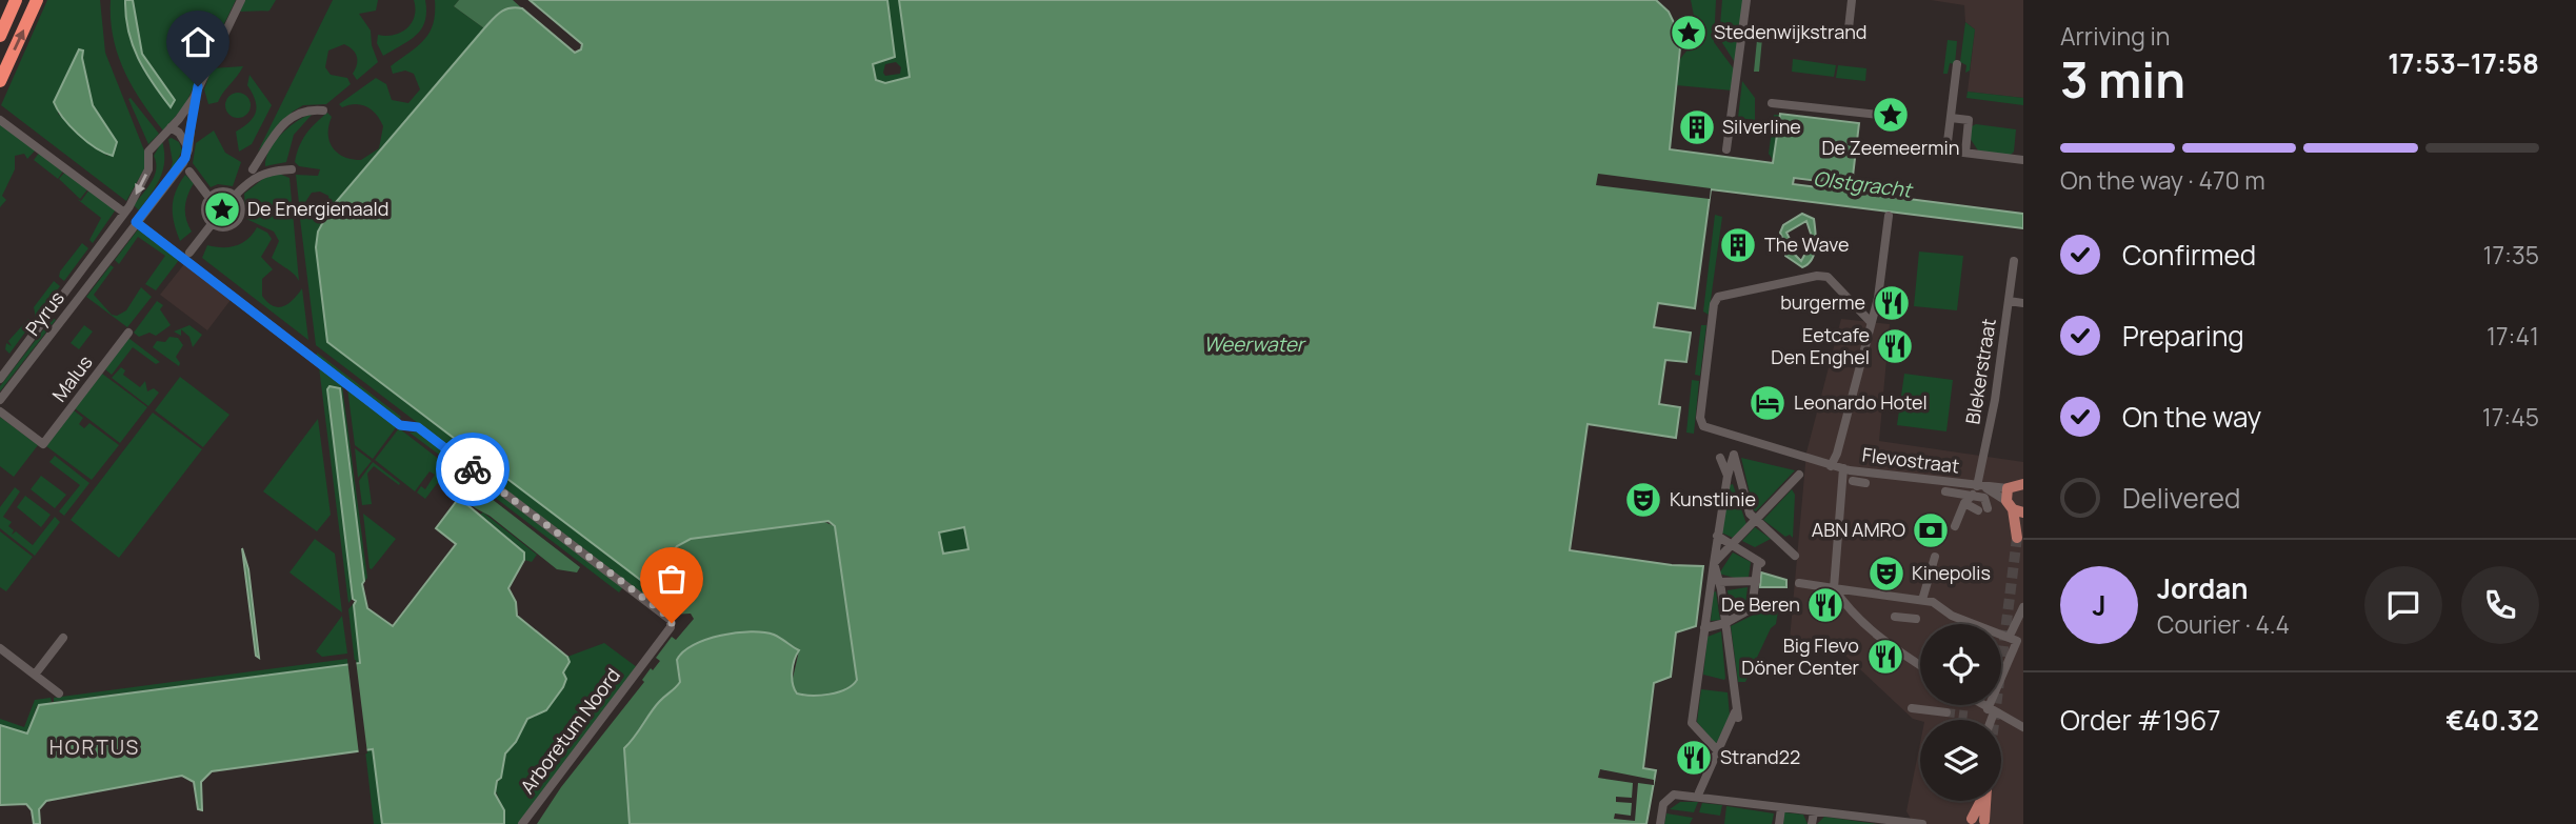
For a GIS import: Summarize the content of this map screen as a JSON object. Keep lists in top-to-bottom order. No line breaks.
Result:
{"streets":{"street":["Pyrus","Blekerstraat","Malus","Flevostraat","Arboretum Noord"]},"crossings":[["Pyrus","Arboretum Noord"],["Blekerstraat","Flevostraat"]],"districts":["HORTUS"],"water":["Olstgracht","Weerwater"],"places":{"place":["Stedenwijkstrand","De Zeemeermin","De Energienaald"],"building":["Silverline","The Wave"],"restaurant":["burgerme","Eetcafe Den Enghel","De Beren","Big Flevo Döner Center","Strand22"],"hotel":["Leonardo Hotel"],"theatre":["Kunstlinie","Kinepolis"],"bank":["ABN AMRO"]},"page":{"heading":["3 min","Arriving in","17:53–17:58"],"panel":["Jordan","Courier · 4.4","Order #1967","€40.32"],"bar":"On the way · 470 m","list":[["Confirmed","17:35"],["Preparing","17:41"],["On the way","17:45"],"Delivered"],"round":"J"}}
